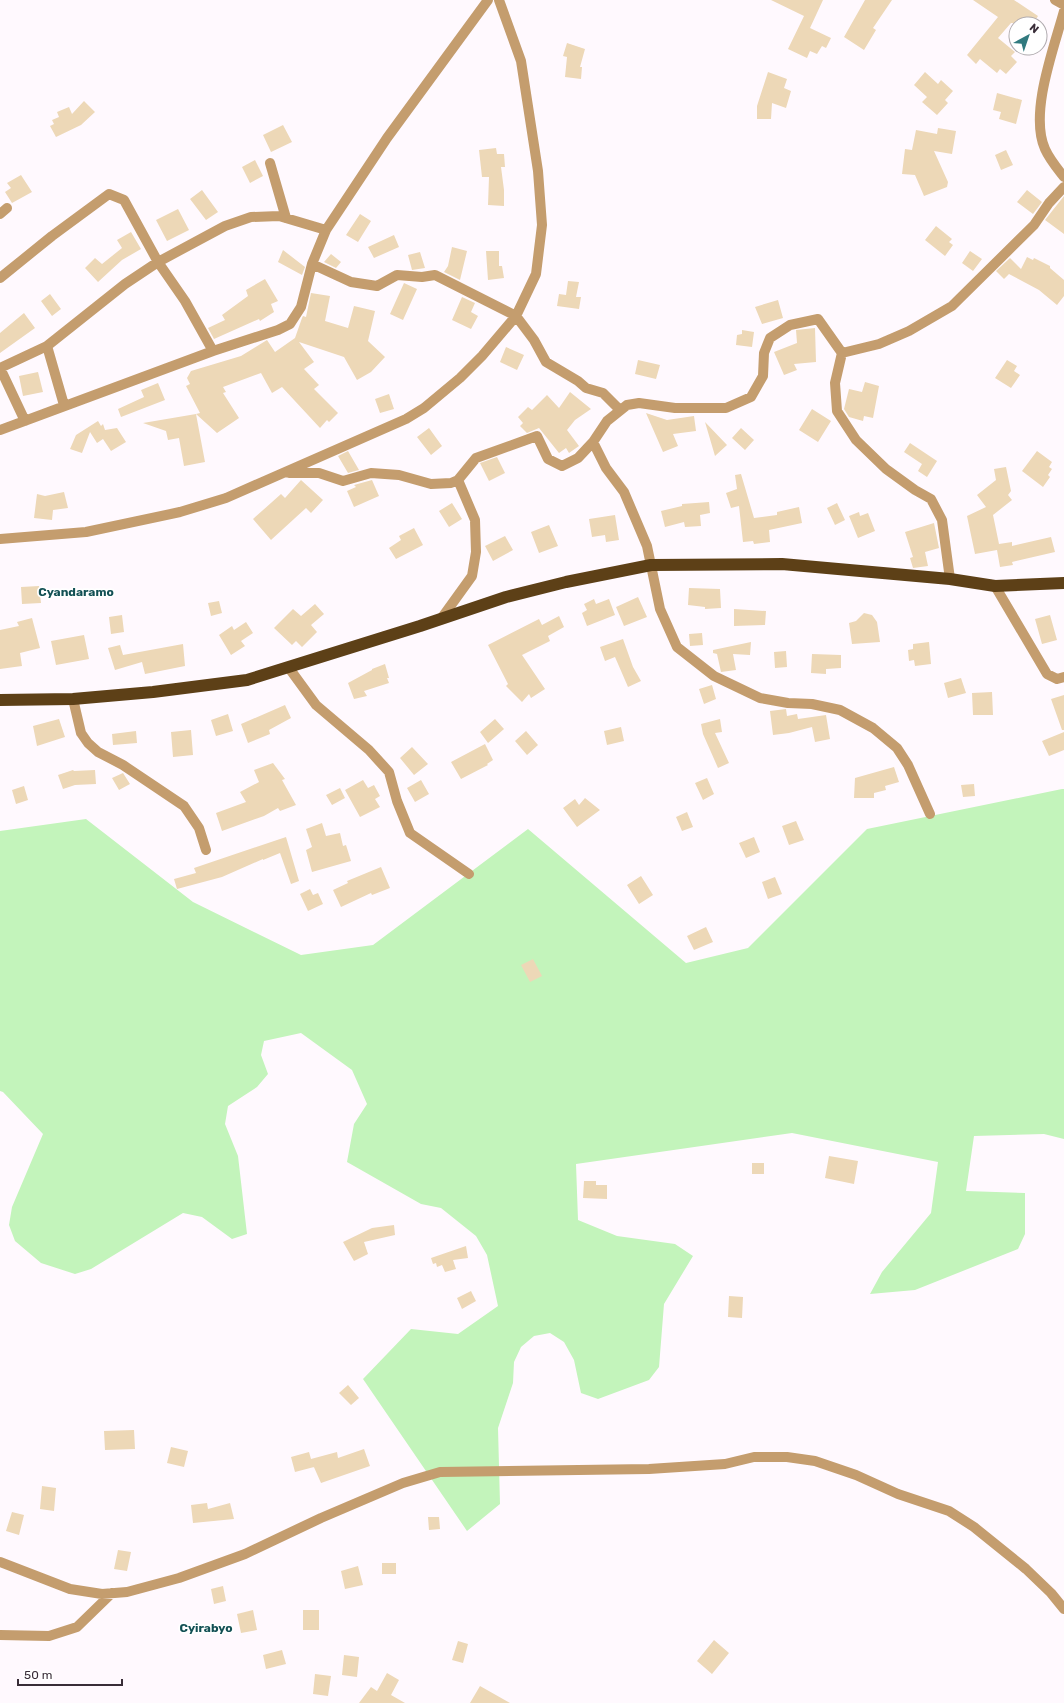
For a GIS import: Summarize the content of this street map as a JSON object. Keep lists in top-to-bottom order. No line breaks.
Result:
{"districts":["Cyandaramo","Cyirabyo"],"scale_bar":"50 m","north":"top right"}
